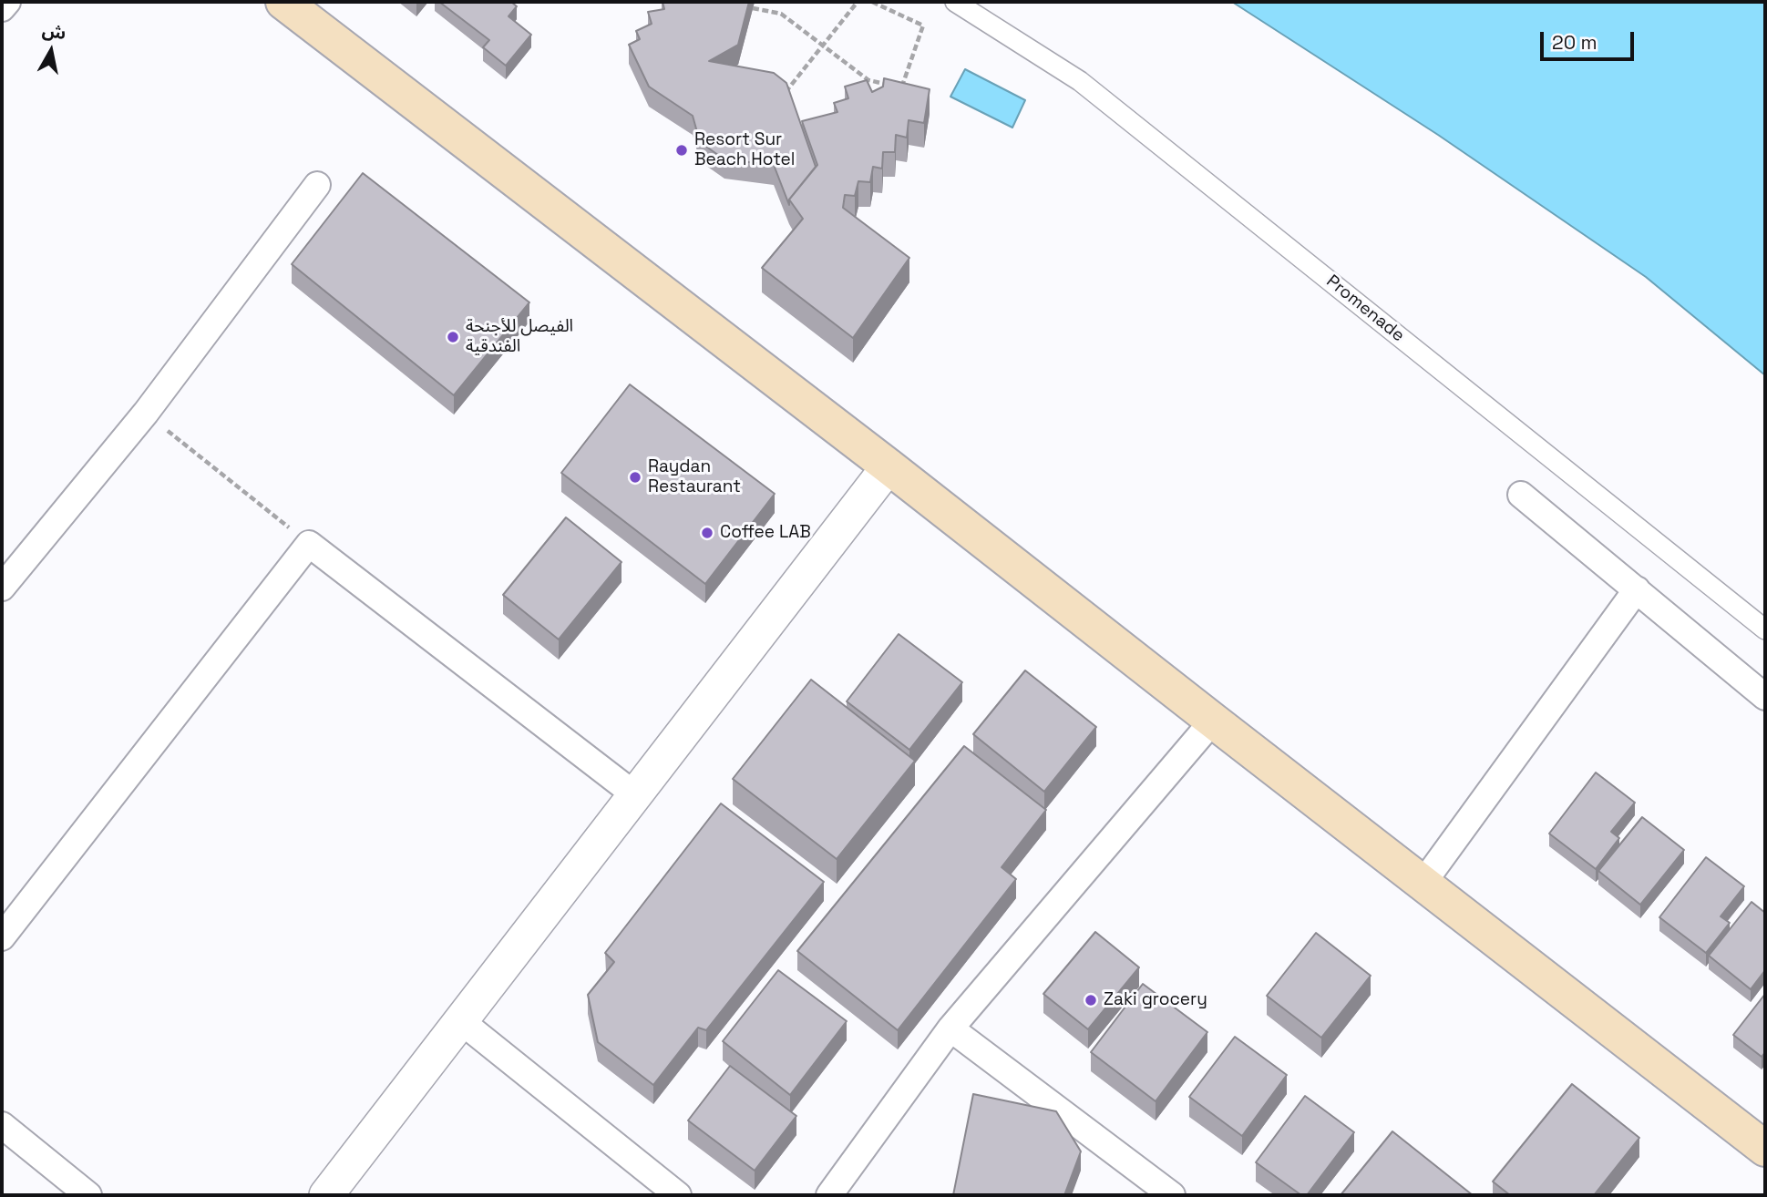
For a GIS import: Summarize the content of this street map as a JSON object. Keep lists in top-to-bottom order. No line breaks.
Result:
{"streets":{"street":["Promenade"]},"places":["Resort Sur Beach Hotel","الفيصل للأجنحة الفندقية","Raydan Restaurant","Coffee LAB","Zaki grocery"],"scale_bar":"20 m","north":"top"}
